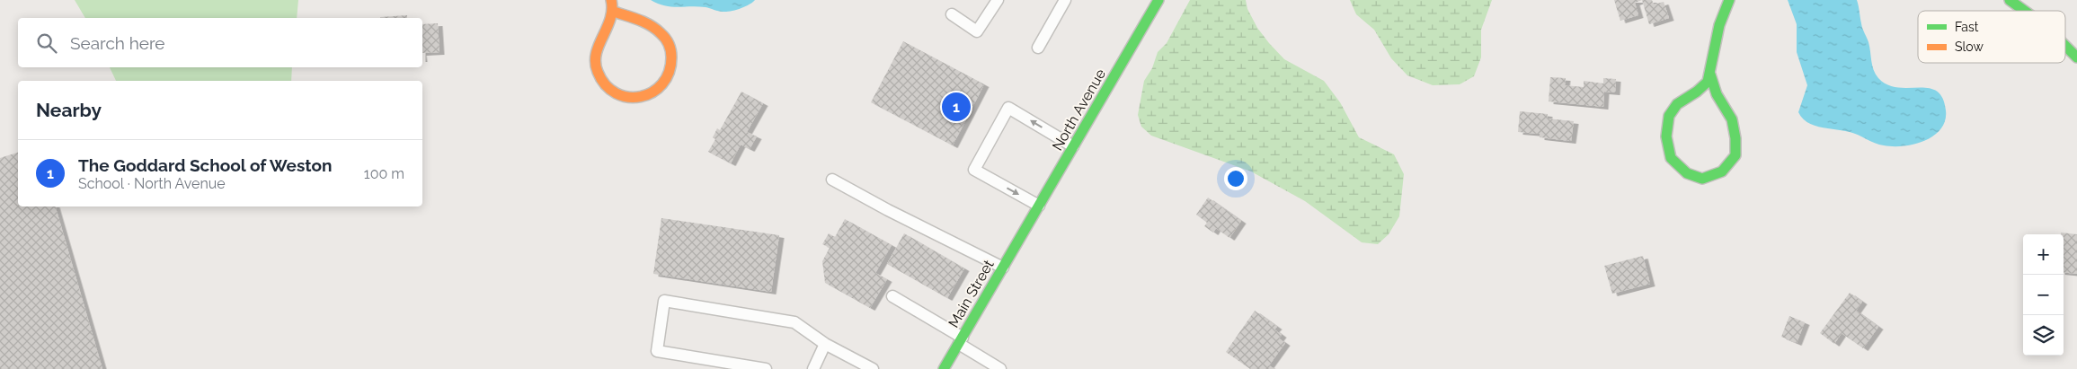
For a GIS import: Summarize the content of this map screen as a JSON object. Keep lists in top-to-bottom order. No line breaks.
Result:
{"streets":{"street":["North Avenue","Main Street"]},"crossings":[["North Avenue","Main Street"]],"legend":["Fast","Slow"],"page":{"search":"Search here","heading":"Nearby","pins":"1","list":[{"mark":"1","name":"The Goddard School of Weston","note":"School · North Avenue","value":"100 m"}],"map_buttons":["+","−"]}}
